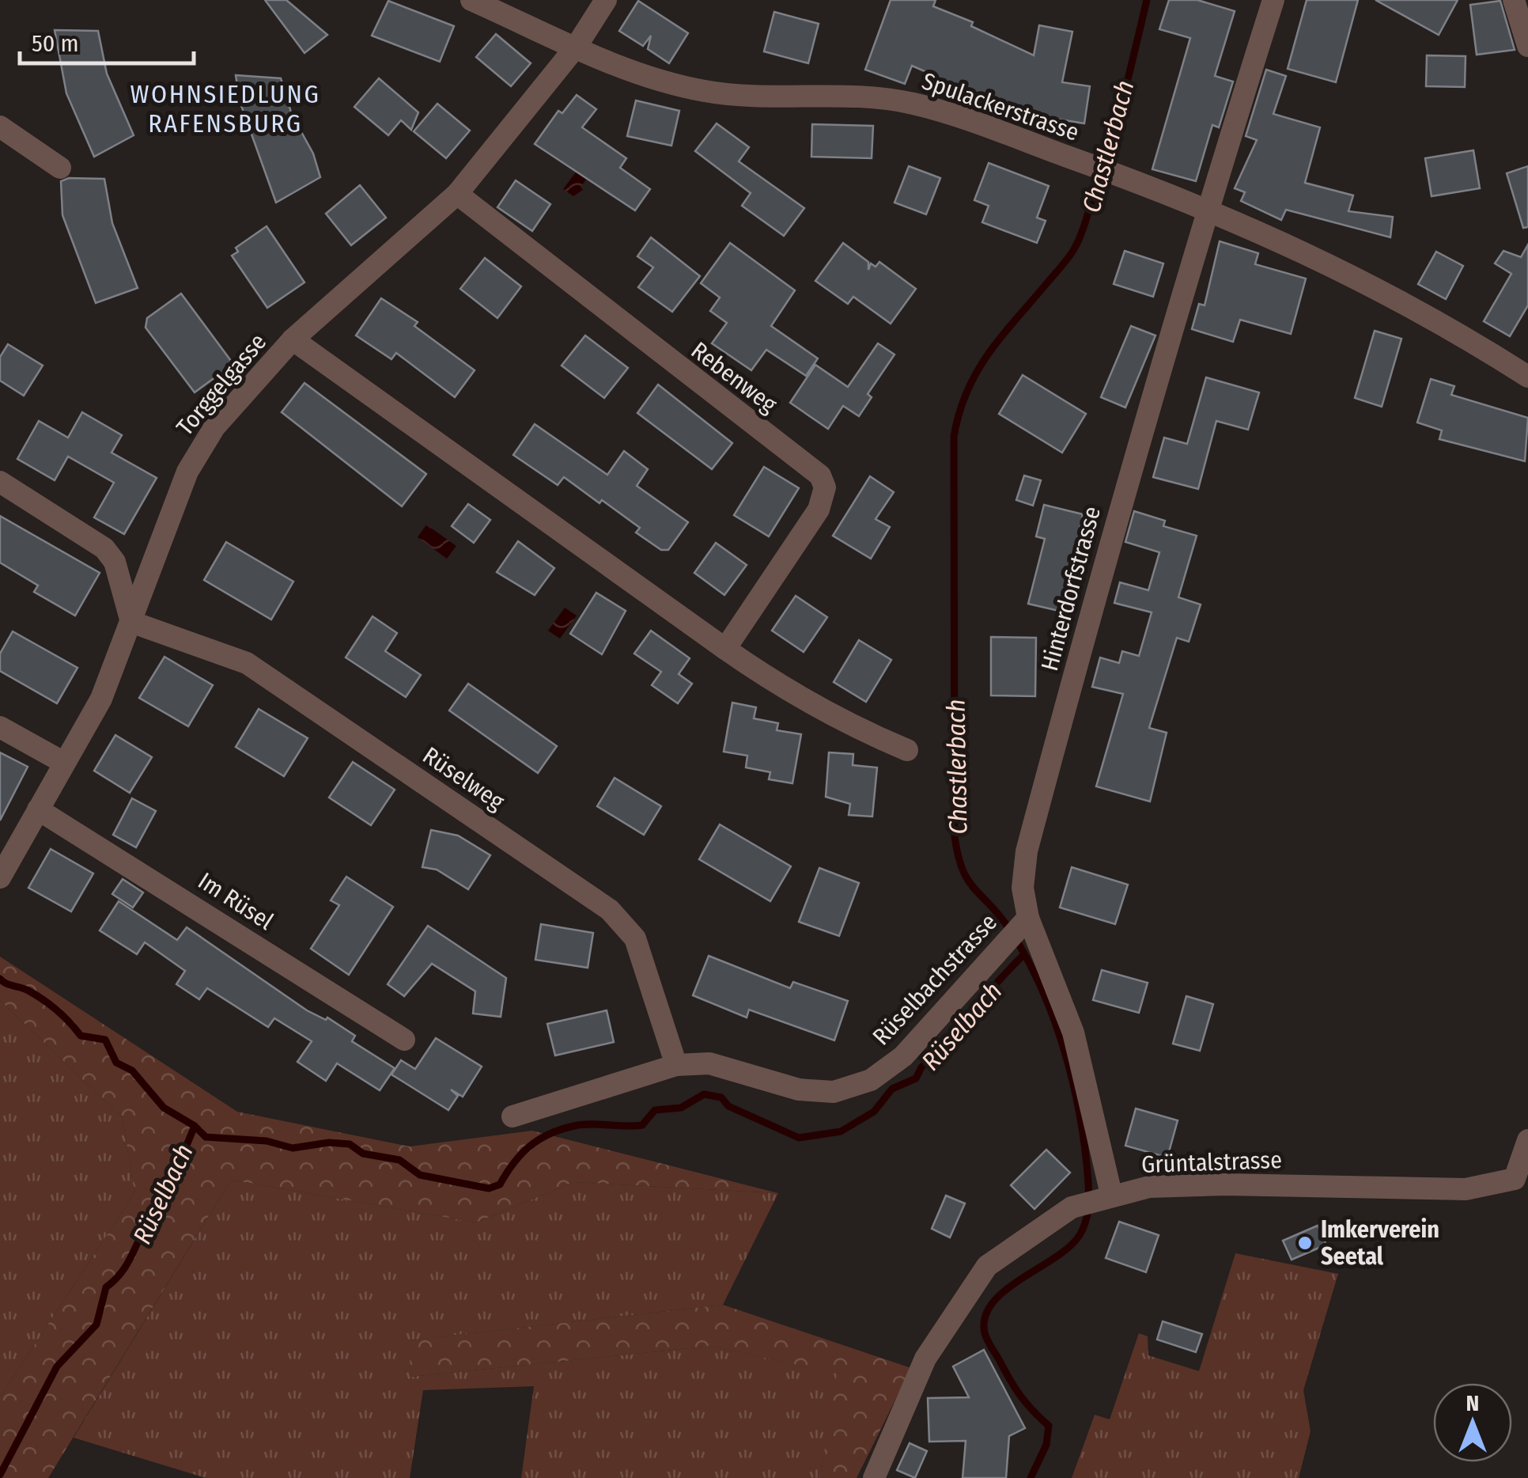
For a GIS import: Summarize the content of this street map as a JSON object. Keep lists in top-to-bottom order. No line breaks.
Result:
{"streets":{"street":["Spulackerstrasse","Rebenweg","Torggelgasse","Hinterdorfstrasse","Rüselweg","Im Rüsel","Rüselbachstrasse","Grüntalstrasse"]},"crossings":[["Spulackerstrasse","Torggelgasse"],["Spulackerstrasse","Hinterdorfstrasse"],["Rebenweg","Torggelgasse"],["Torggelgasse","Rüselweg"],["Torggelgasse","Im Rüsel"],["Hinterdorfstrasse","Rüselbachstrasse"],["Hinterdorfstrasse","Grüntalstrasse"],["Rüselweg","Rüselbachstrasse"]],"districts":["WOHNSIEDLUNG RAFENSBURG"],"water":["Chastlerbach","Rüselbach"],"places":["Imkerverein Seetal"],"scale_bar":"50 m","north":"top"}
